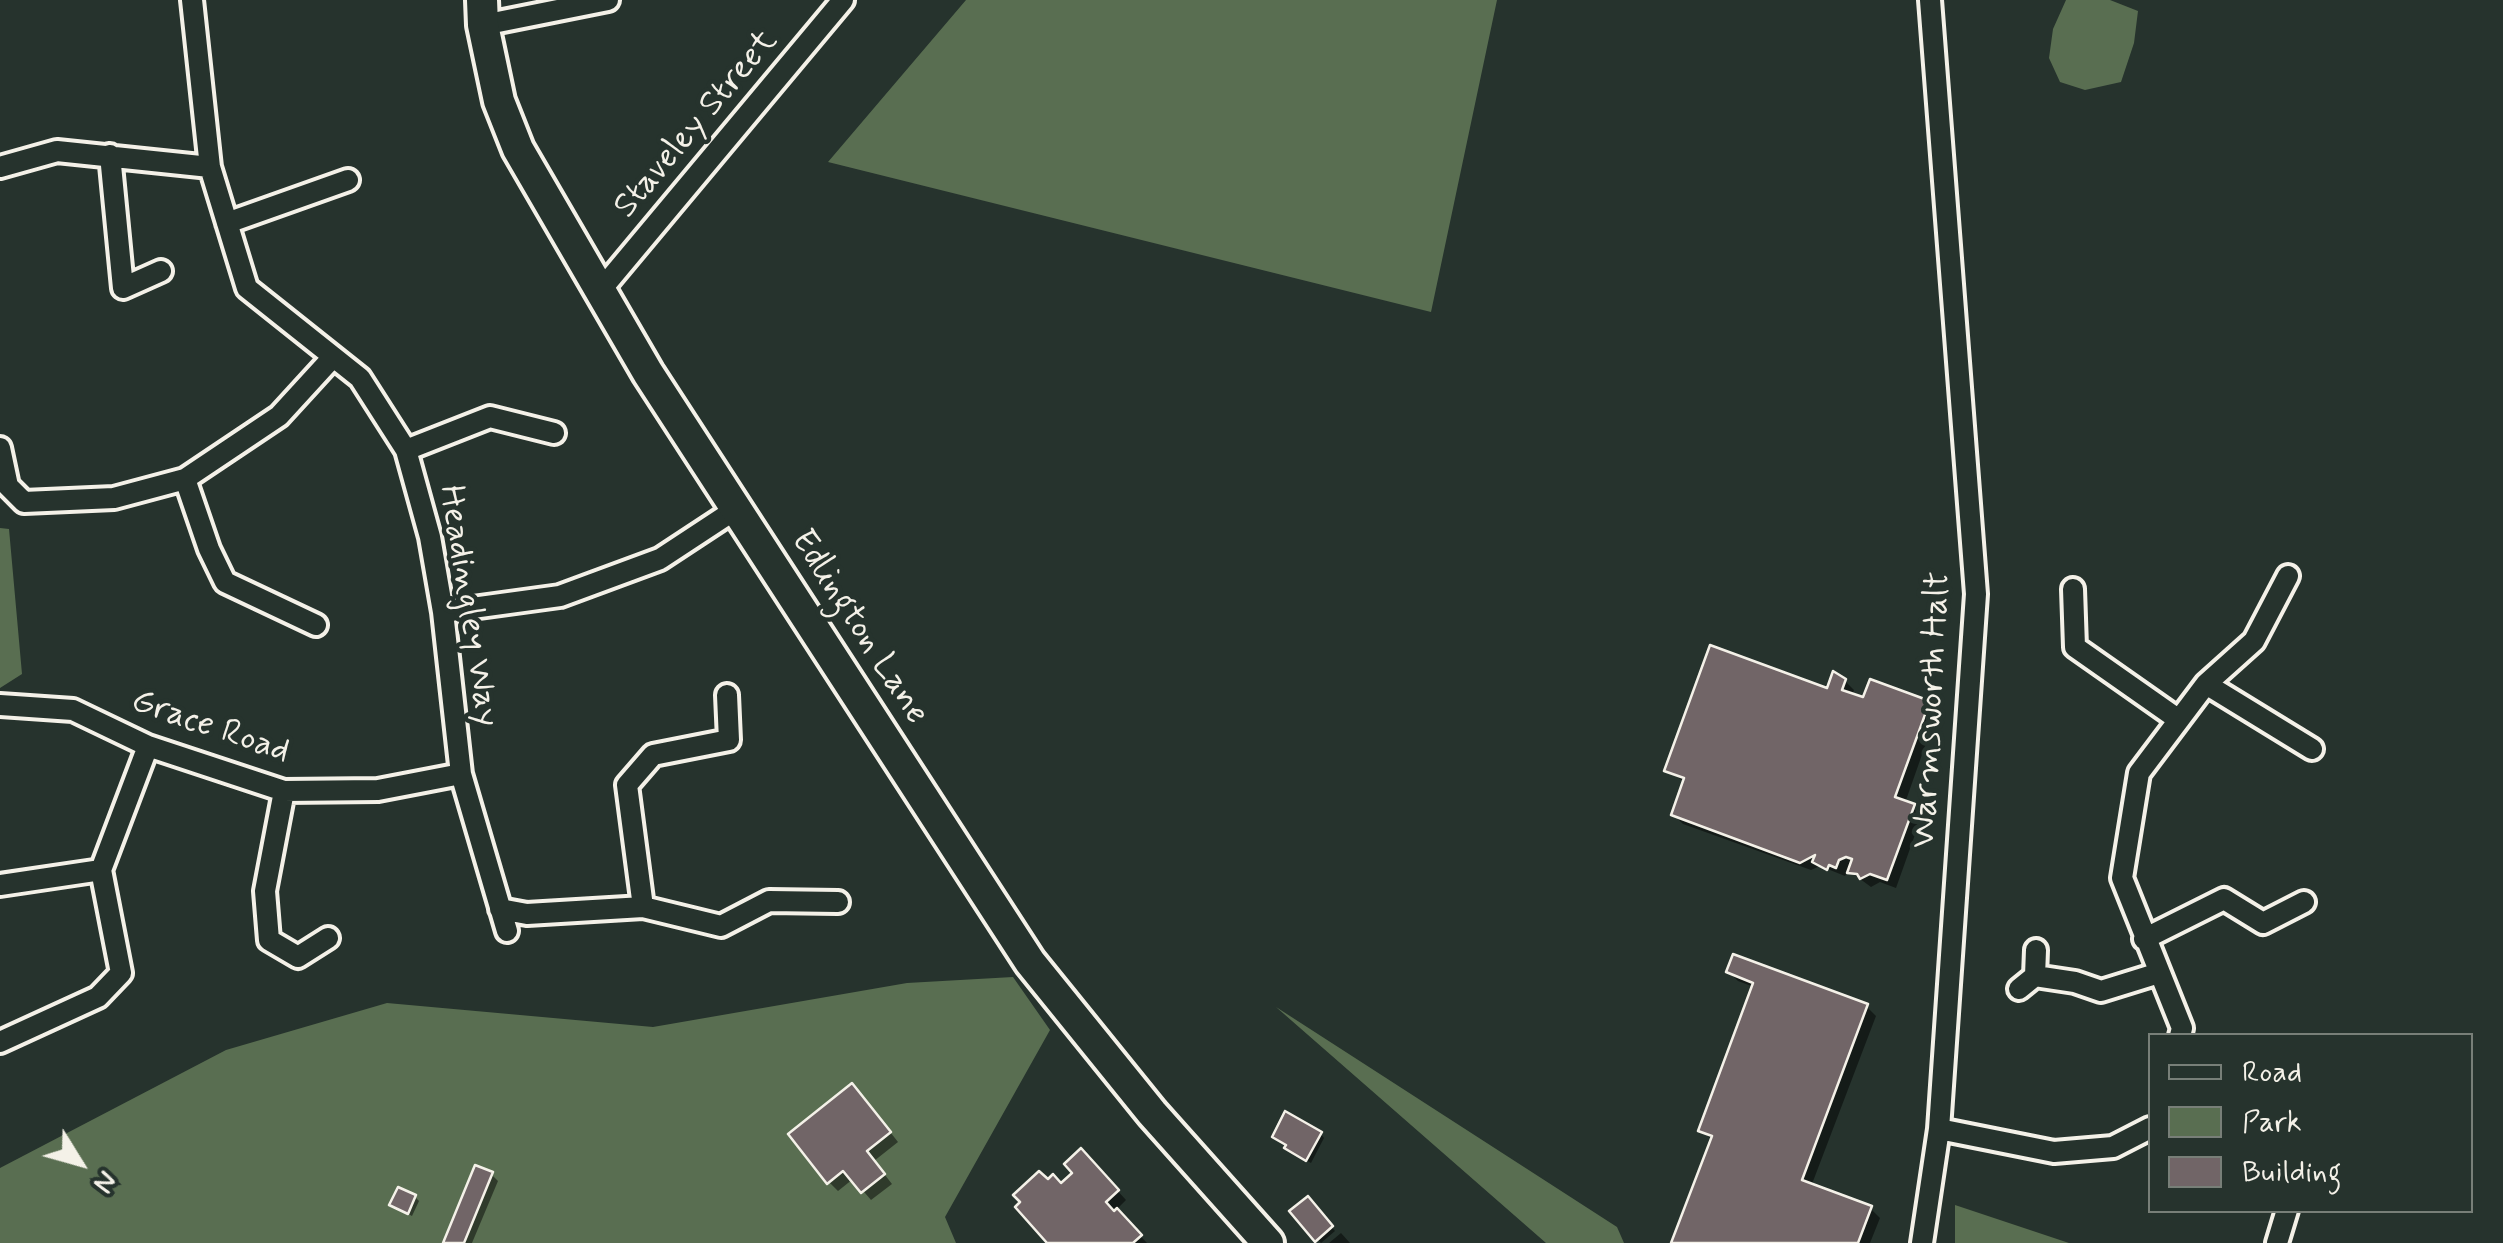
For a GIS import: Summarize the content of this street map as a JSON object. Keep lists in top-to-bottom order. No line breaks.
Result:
{"streets":{"main road":["Edlington Lane"],"street":["Staveley Street","Headingley Way","Warmsworth Halt","Grace Road"]},"crossings":[["Staveley Street","Edlington Lane"],["Headingley Way","Grace Road"]],"legend":["Road","Park","Building"],"north":"bottom right"}
